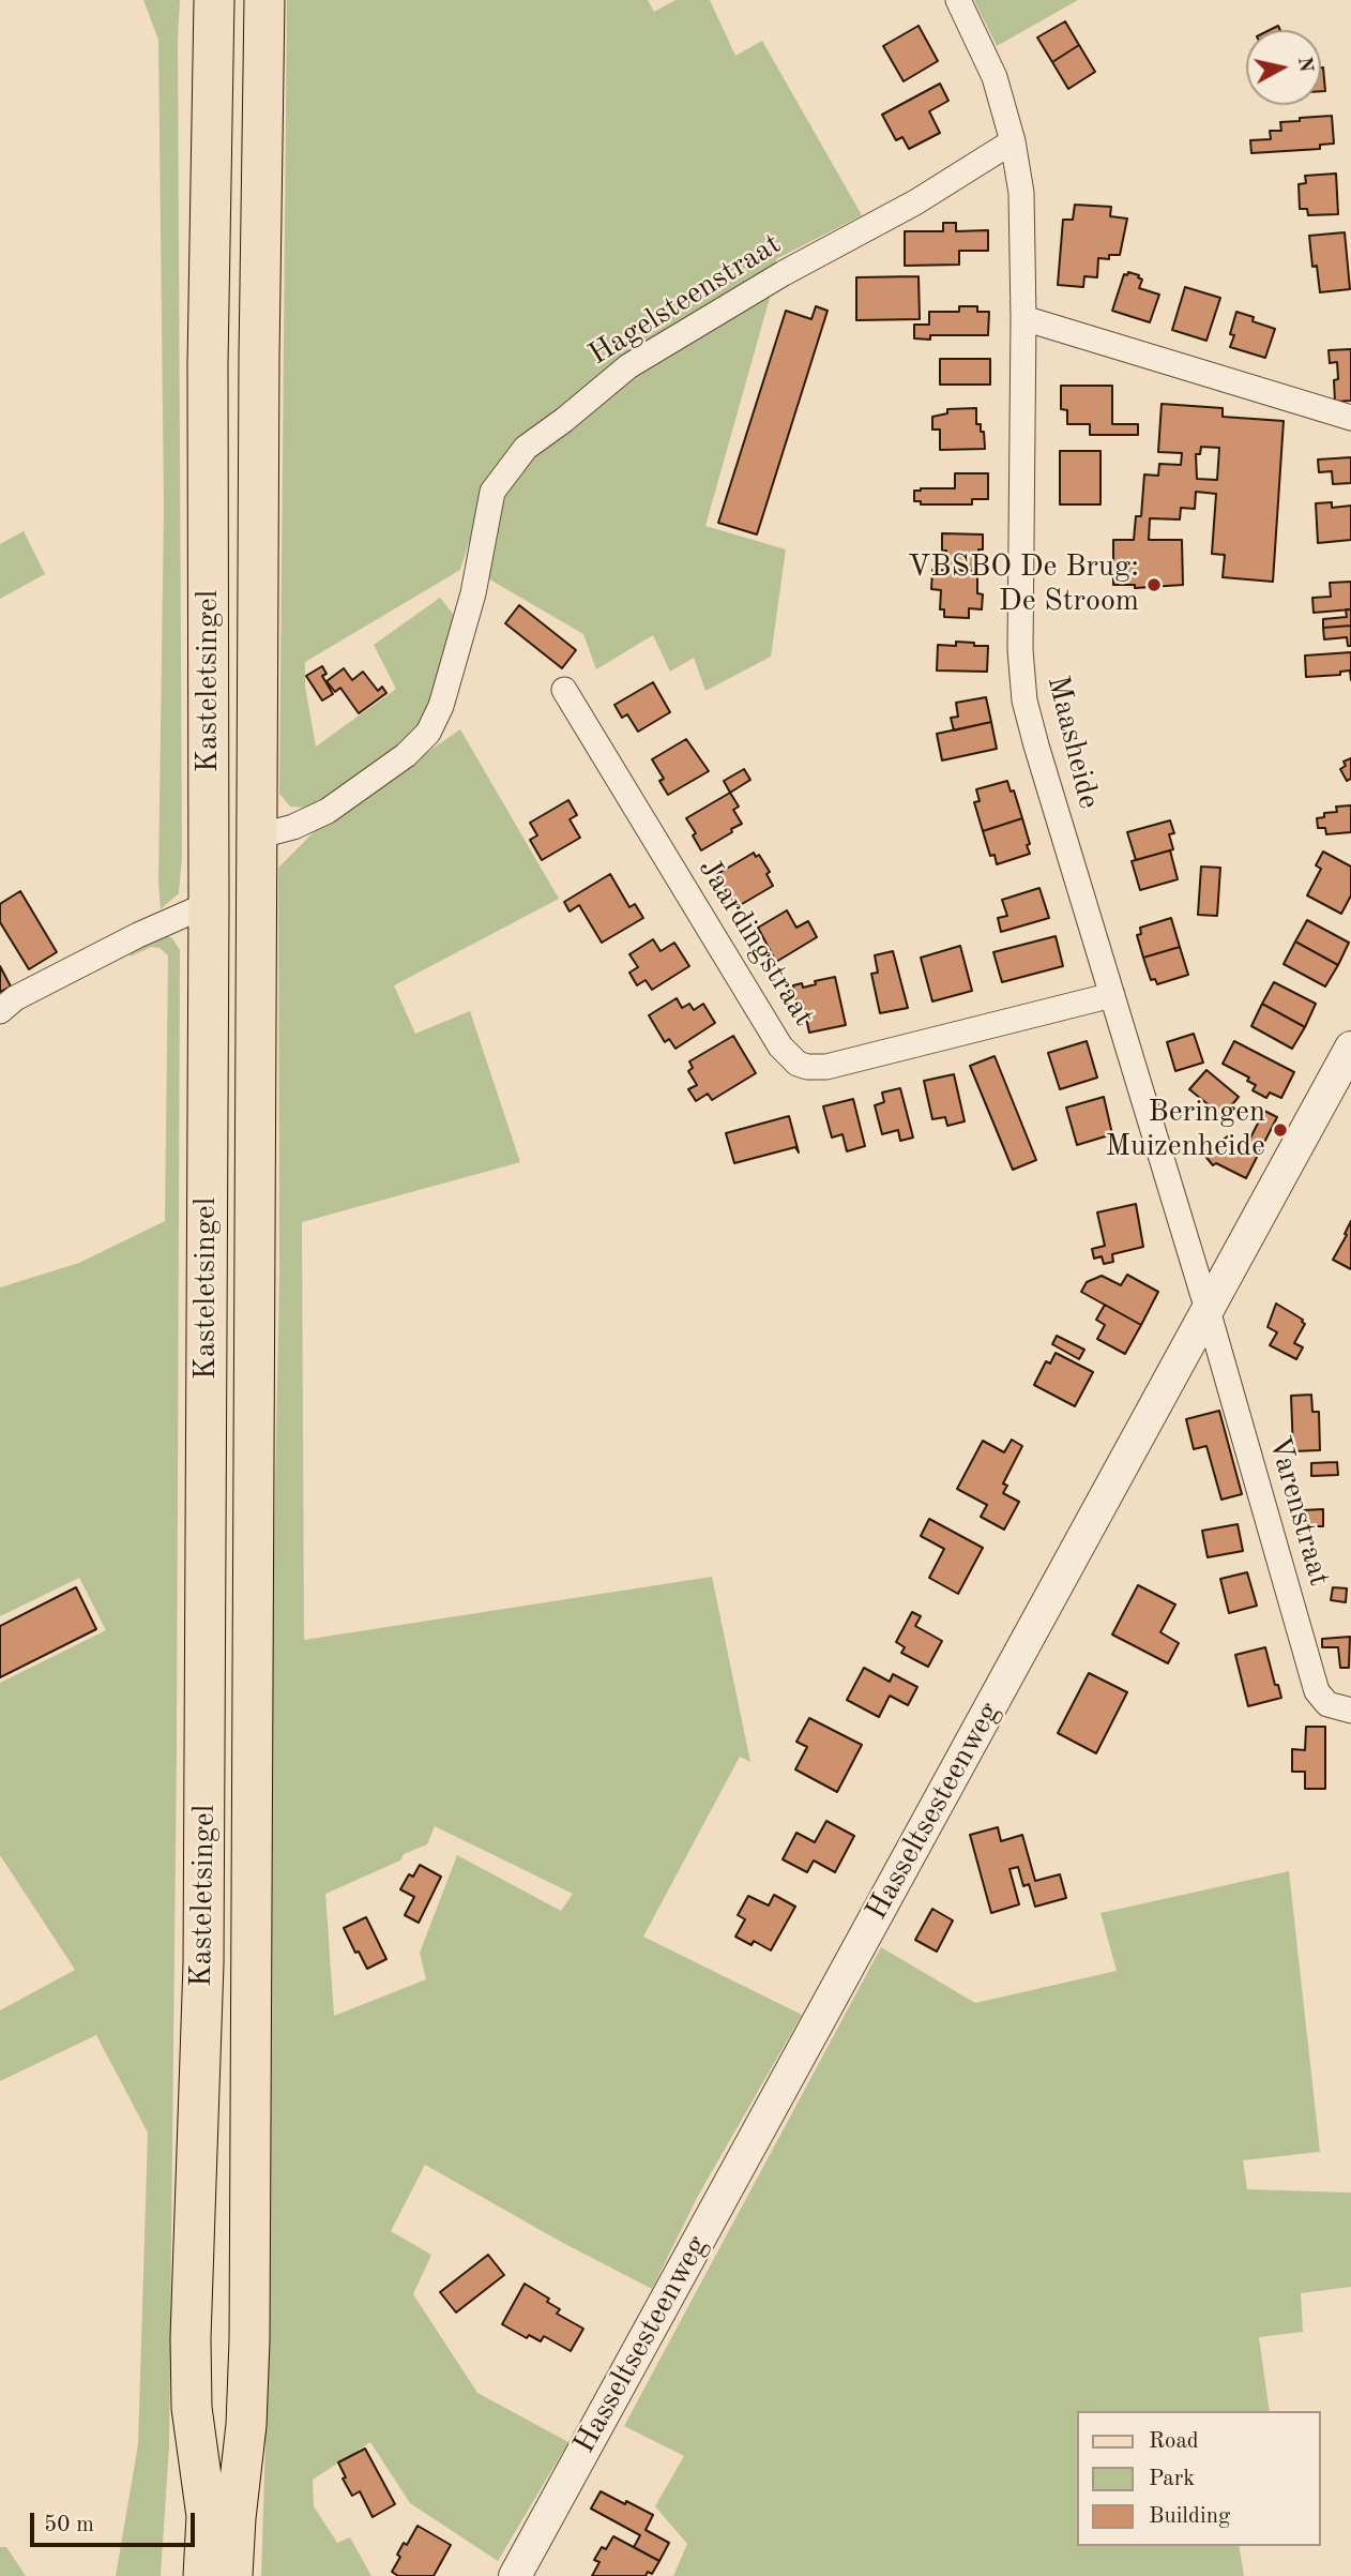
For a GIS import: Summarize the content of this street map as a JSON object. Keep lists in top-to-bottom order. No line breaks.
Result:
{"streets":{"main road":["Kasteletsingel"],"street":["Hagelsteenstraat","Maasheide","Jaardingstraat","Varenstraat","Hasseltsesteenweg"]},"crossings":[["Hagelsteenstraat","Kasteletsingel"],["Hagelsteenstraat","Maasheide"],["Maasheide","Jaardingstraat"],["Maasheide","Varenstraat"],["Maasheide","Hasseltsesteenweg"],["Varenstraat","Hasseltsesteenweg"]],"places":["VBSBO De Brug: De Stroom","Beringen Muizenheide"],"legend":["Road","Park","Building"],"scale_bar":"50 m","north":"right"}
